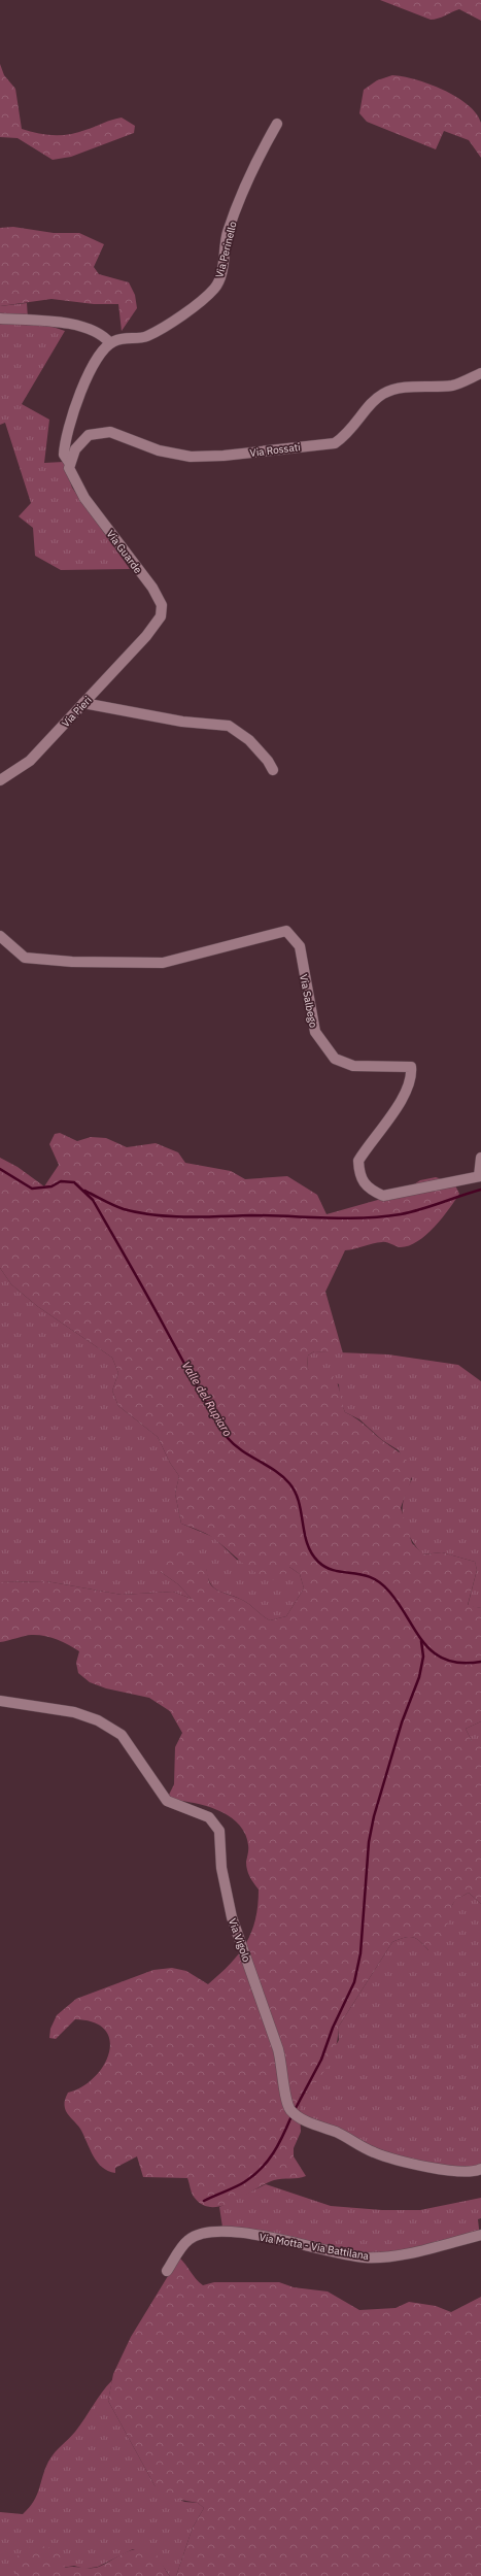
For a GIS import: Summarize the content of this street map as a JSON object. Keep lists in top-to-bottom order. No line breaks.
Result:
{"streets":{"street":["Via Perinello","Via Rossati","Via Guarde","Via Pieri","Via Salbego","Via Vigolo","Via Motta - Via Battilana"]},"crossings":[["Via Rossati","Via Guarde"],["Via Guarde","Via Pieri"]],"water":["Valle del Rupiaro"]}
